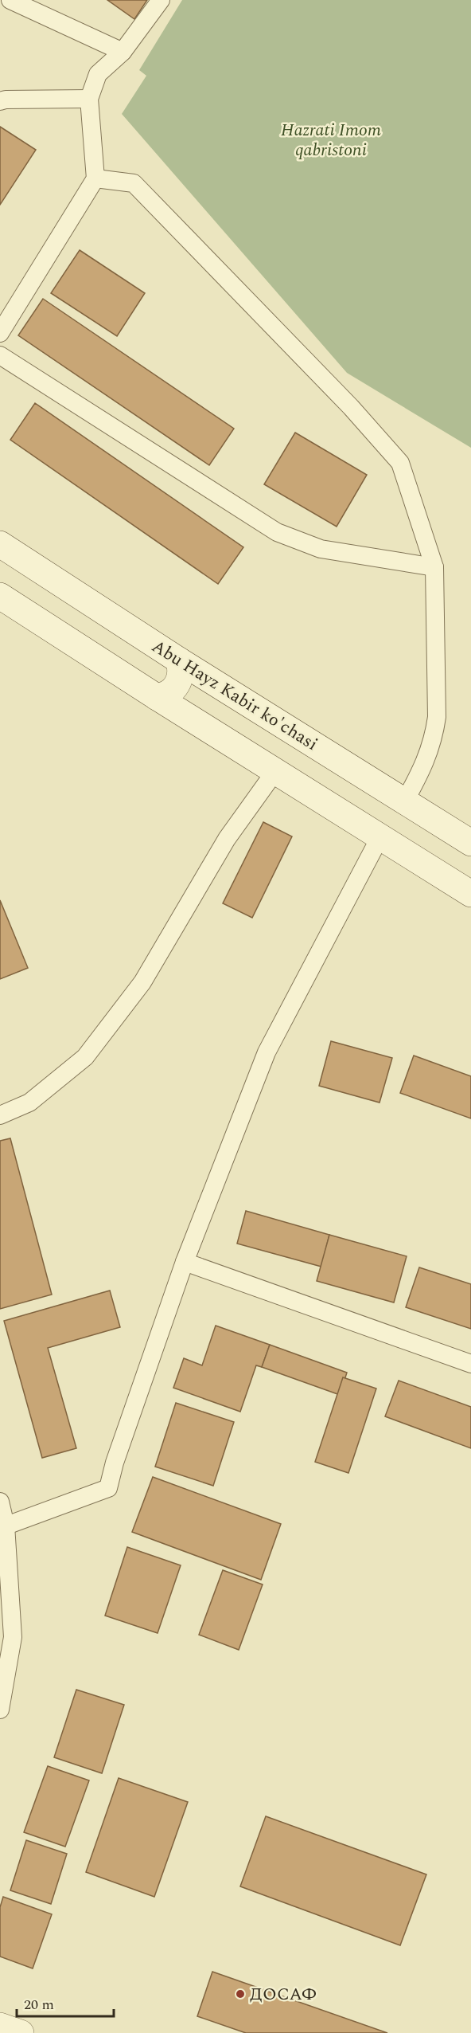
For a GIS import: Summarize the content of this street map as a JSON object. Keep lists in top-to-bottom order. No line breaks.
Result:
{"streets":{"main road":["Abu Hayz Kabir ko'chasi"]},"parks":["Hazrati Imom qabristoni"],"places":["ДОСАФ"],"scale_bar":"20 m"}
